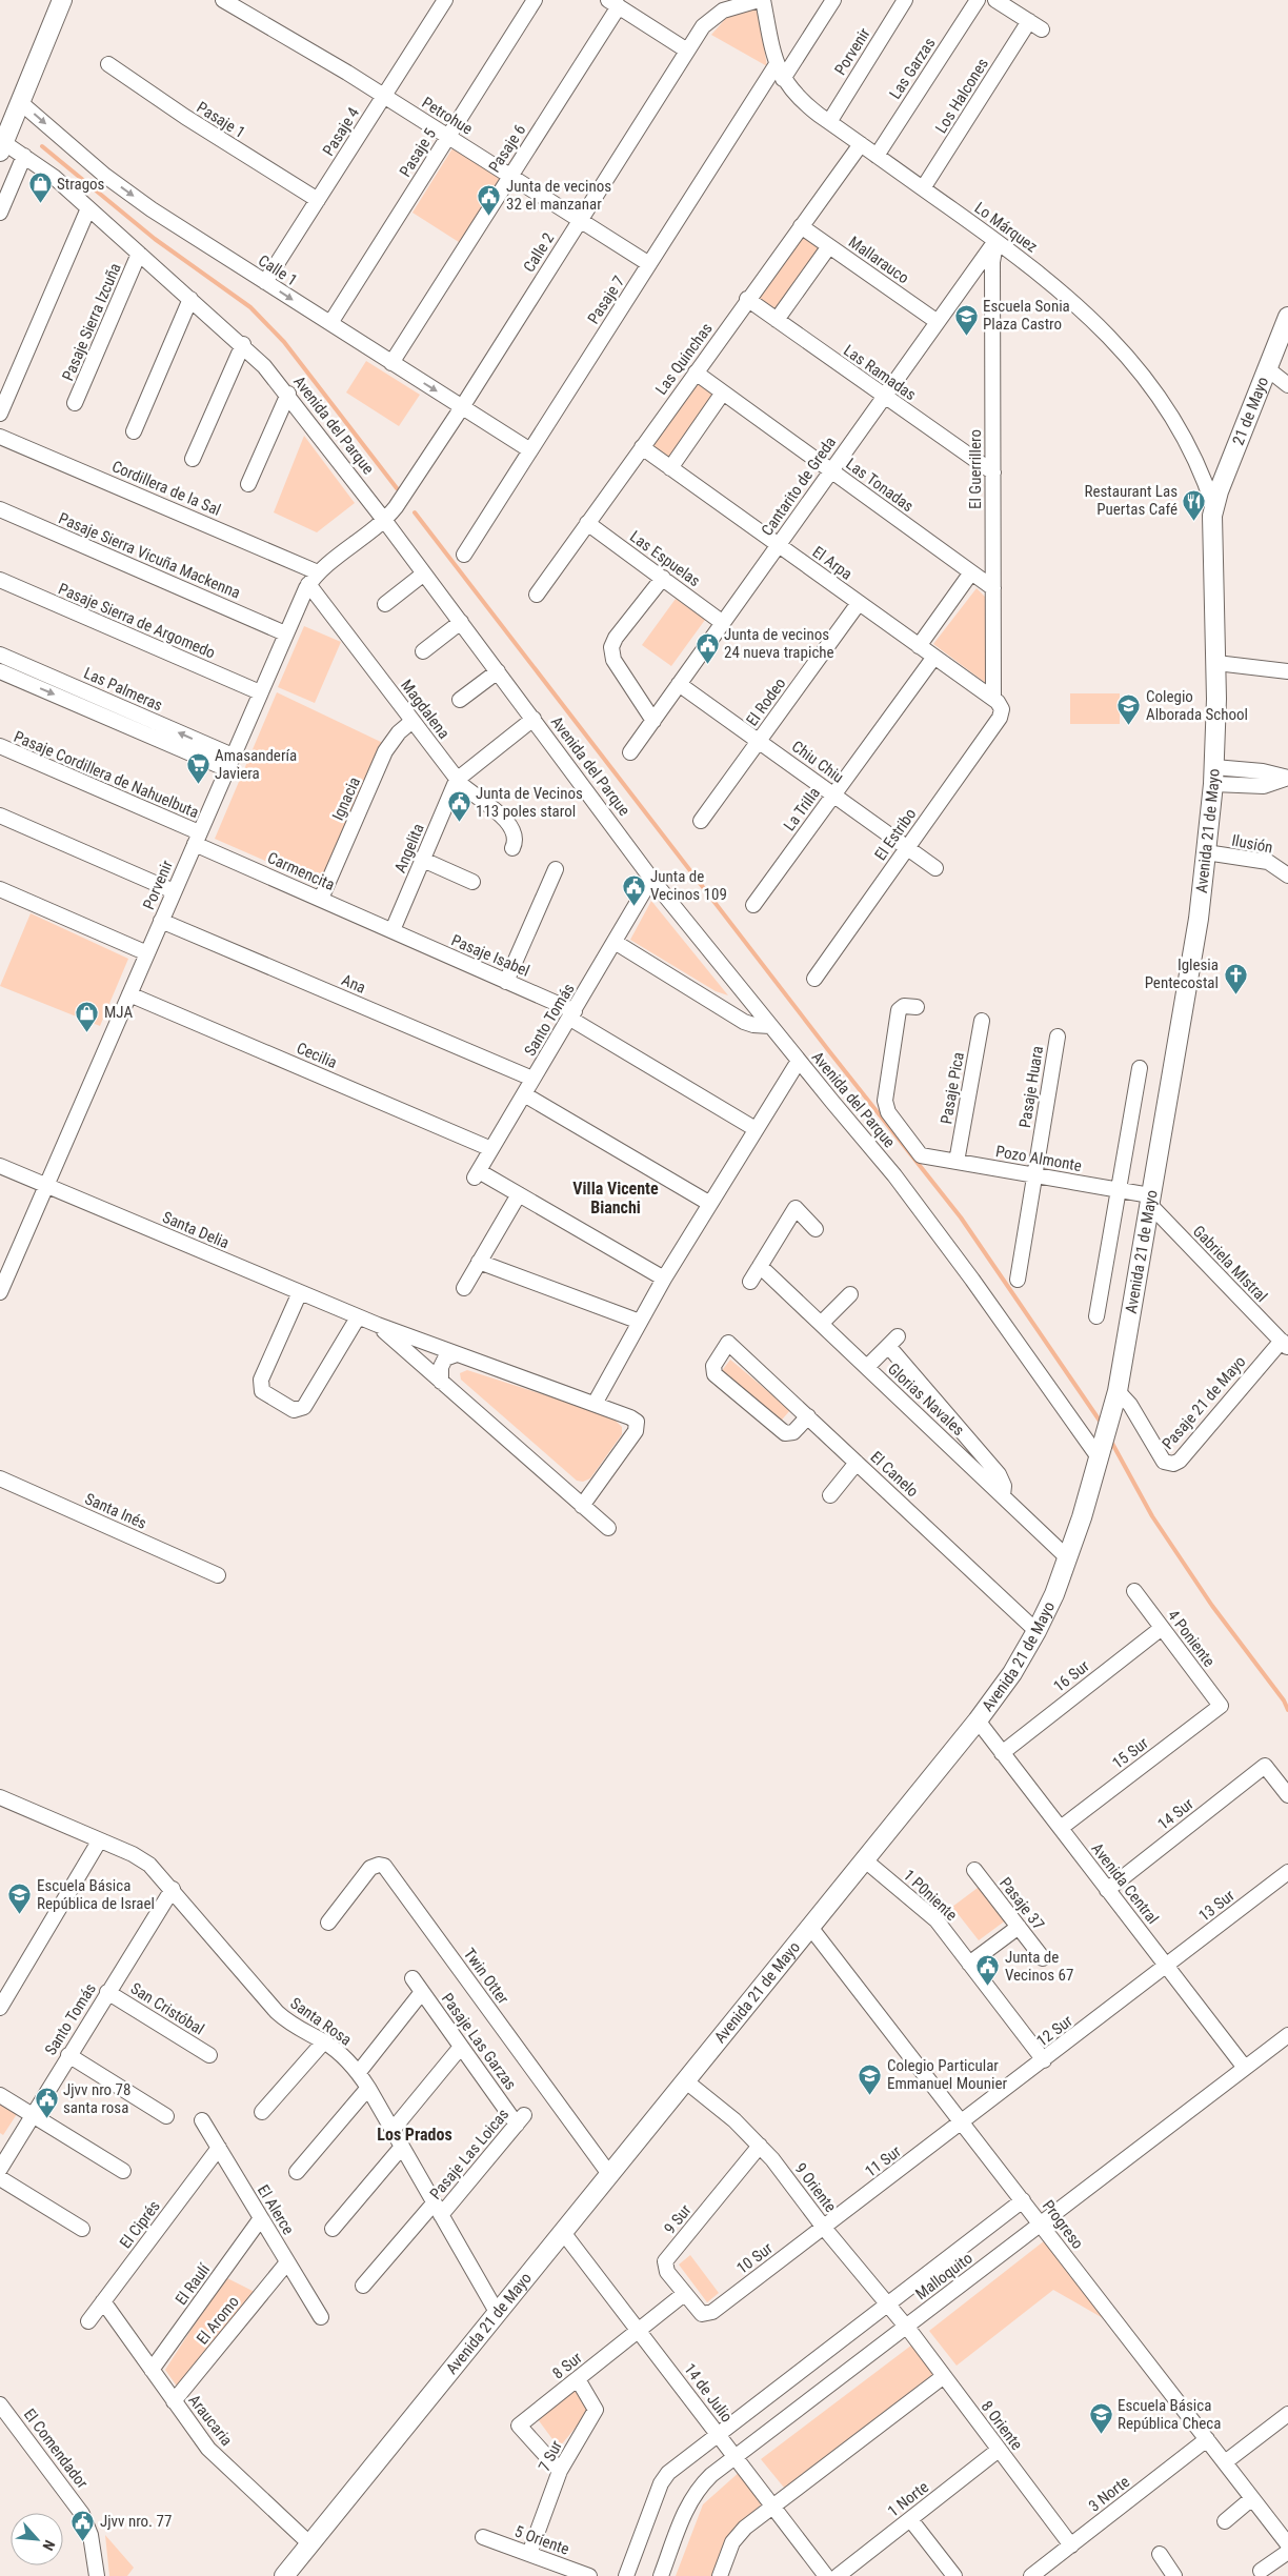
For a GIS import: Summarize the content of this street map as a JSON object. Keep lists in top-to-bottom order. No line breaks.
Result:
{"streets":{"main road":["21 de Mayo","Avenida 21 de Mayo"],"street":["Porvenir","Las Garzas","Los Halcones","Petrohue","Pasaje 1","Pasaje 4","Pasaje 6","Pasaje 5","Lo Márquez","Calle 2","Mallarauco","Calle 1","Pasaje 7","Pasaje Sierra Izcuña","Las Quinchas","Las Ramadas","Avenida del Parque","El Guerrillero","Las Tonadas","Cantarito de Greda","Cordillera de la Sal","Pasaje Sierra Vicuña Mackenna","Las Espuelas","El Arpa","Pasaje Sierra de Argomedo","Las Palmeras","El Rodeo","Magdalena","Chiu Chiu","Pasaje Cordillera de Nahuelbuta","Ignacia","La Trilla","El Estribo","Ilusión","Angelita","Carmencita","Pasaje Isabel","Ana","Santo Tomás","Cecilia","Pasaje Huara","Pasaje Pica","Pozo Almonte","Santa Delia","Gabriela MIstral","Glorias Navales","Pasaje 21 de Mayo","El Canelo","Santa Inés","4 Poniente","16 Sur","15 Sur","14 Sur","Avenida Central","1 P0niente","Pasaje 37","13 Sur","Twin Otter","San Cristóbal","Santa Rosa","12 Sur","Pasaje Las Garzas","Pasaje Las Loicas","11 Sur","9 Oriente","El Alerce","9 Sur","El Ciprés","Progreso","10 Sur","Malloquito","El Raulí","El Aromo","8 Sur","14 de Julio","Araucaria","8 Oriente","El Comendador","7 Sur","3 Norte","1 Norte","5 Oriente"]},"crossings":[["Porvenir","Lo Márquez"],["Porvenir","Calle 2"],["Porvenir","Avenida del Parque"],["Porvenir","Cordillera de la Sal"],["Porvenir","Pasaje Sierra Vicuña Mackenna"],["Porvenir","Pasaje Sierra de Argomedo"],["Porvenir","Las Palmeras"],["Porvenir","Magdalena"],["Porvenir","Pasaje Cordillera de Nahuelbuta"],["Porvenir","Carmencita"],["Porvenir","Ana"],["Porvenir","Cecilia"],["Porvenir","Santa Delia"],["Las Garzas","Lo Márquez"],["Los Halcones","Lo Márquez"],["Petrohue","Pasaje 4"],["Petrohue","Pasaje 6"],["Petrohue","Pasaje 5"],["Petrohue","Calle 2"],["Petrohue","Pasaje 7"],["Pasaje 1","Pasaje 4"],["Pasaje 4","Calle 1"],["Pasaje 6","Calle 1"],["Pasaje 5","Calle 1"],["Lo Márquez","Pasaje 7"],["Lo Márquez","Las Quinchas"],["Lo Márquez","21 de Mayo"],["Lo Márquez","El Guerrillero"],["Lo Márquez","Cantarito de Greda"],["Lo Márquez","Avenida 21 de Mayo"],["Calle 2","Calle 1"],["Calle 2","Avenida del Parque"],["Mallarauco","Las Quinchas"],["Mallarauco","Cantarito de Greda"],["Calle 1","Pasaje 7"],["Pasaje Sierra Izcuña","Avenida del Parque"],["Las Quinchas","Las Ramadas"],["Las Quinchas","Las Tonadas"],["Las Quinchas","Las Espuelas"],["Las Quinchas","El Arpa"],["Las Ramadas","El Guerrillero"],["Las Ramadas","Cantarito de Greda"],["21 de Mayo","Avenida 21 de Mayo"],["Avenida del Parque","Avenida 21 de Mayo"],["Avenida del Parque","Santo Tomás"],["El Guerrillero","Las Tonadas"],["El Guerrillero","Cantarito de Greda"],["El Guerrillero","El Arpa"],["El Guerrillero","El Estribo"],["Las Tonadas","Cantarito de Greda"],["Cantarito de Greda","Las Espuelas"],["Cantarito de Greda","El Arpa"],["Cantarito de Greda","Chiu Chiu"],["El Arpa","El Rodeo"],["El Arpa","La Trilla"],["El Arpa","El Estribo"],["El Rodeo","Chiu Chiu"],["Magdalena","Ignacia"],["Magdalena","Angelita"],["Chiu Chiu","La Trilla"],["Chiu Chiu","El Estribo"],["Pasaje Cordillera de Nahuelbuta","Carmencita"],["Ignacia","Carmencita"],["Avenida 21 de Mayo","Ilusión"],["Avenida 21 de Mayo","Pozo Almonte"],["Avenida 21 de Mayo","Gabriela MIstral"],["Avenida 21 de Mayo","Glorias Navales"],["Avenida 21 de Mayo","Pasaje 21 de Mayo"],["Avenida 21 de Mayo","El Canelo"],["Avenida 21 de Mayo","Avenida Central"],["Avenida 21 de Mayo","1 P0niente"],["Avenida 21 de Mayo","Twin Otter"],["Avenida 21 de Mayo","Santa Rosa"],["Avenida 21 de Mayo","9 Oriente"],["Avenida 21 de Mayo","Progreso"],["Avenida 21 de Mayo","14 de Julio"],["Avenida 21 de Mayo","Araucaria"],["Angelita","Carmencita"],["Angelita","Pasaje Isabel"],["Carmencita","Pasaje Isabel"],["Pasaje Isabel","Santo Tomás"],["Ana","Santo Tomás"],["Santo Tomás","Cecilia"],["Santo Tomás","San Cristóbal"],["Santo Tomás","Santa Rosa"],["Pasaje Huara","Pozo Almonte"],["Pasaje Pica","Pozo Almonte"],["Pozo Almonte","Gabriela MIstral"],["Gabriela MIstral","Pasaje 21 de Mayo"],["4 Poniente","16 Sur"],["4 Poniente","15 Sur"],["16 Sur","Avenida Central"],["15 Sur","Avenida Central"],["14 Sur","Avenida Central"],["Avenida Central","13 Sur"],["Avenida Central","12 Sur"],["Avenida Central","Malloquito"],["1 P0niente","12 Sur"],["13 Sur","12 Sur"],["Santa Rosa","Pasaje Las Loicas"],["12 Sur","11 Sur"],["12 Sur","Progreso"],["Pasaje Las Garzas","Pasaje Las Loicas"],["11 Sur","9 Oriente"],["11 Sur","Progreso"],["11 Sur","10 Sur"],["9 Oriente","9 Sur"],["9 Oriente","10 Sur"],["9 Oriente","Malloquito"],["9 Oriente","8 Oriente"],["El Alerce","El Ciprés"],["El Alerce","El Raulí"],["El Alerce","El Aromo"],["9 Sur","10 Sur"],["9 Sur","8 Sur"],["El Ciprés","Araucaria"],["Progreso","Malloquito"],["Progreso","3 Norte"],["Malloquito","14 de Julio"],["Malloquito","8 Oriente"],["El Raulí","Araucaria"],["El Aromo","Araucaria"],["8 Sur","14 de Julio"],["8 Sur","7 Sur"],["8 Oriente","3 Norte"],["8 Oriente","1 Norte"],["7 Sur","5 Oriente"]],"one_way":["Calle 1"],"districts":["Villa Vicente Bianchi","Los Prados"],"places":{"shop":["Stragos","MJA"],"public building":["Junta de vecinos 32 el manzanar","Junta de vecinos 24 nueva trapiche","Junta de Vecinos 113 poles starol","Junta de Vecinos 109","Junta de Vecinos 67","Jjvv nro 78 santa rosa","Jjvv nro. 77"],"school or university":["Escuela Sonia Plaza Castro","Colegio Alborada School","Escuela Básica República de Israel","Colegio Particular Emmanuel Mounier","Escuela Básica República Checa"],"restaurant":["Restaurant Las Puertas Café"],"supermarket":["Amasandería Javiera"],"church":["Iglesia Pentecostal"]},"north":"bottom right"}
